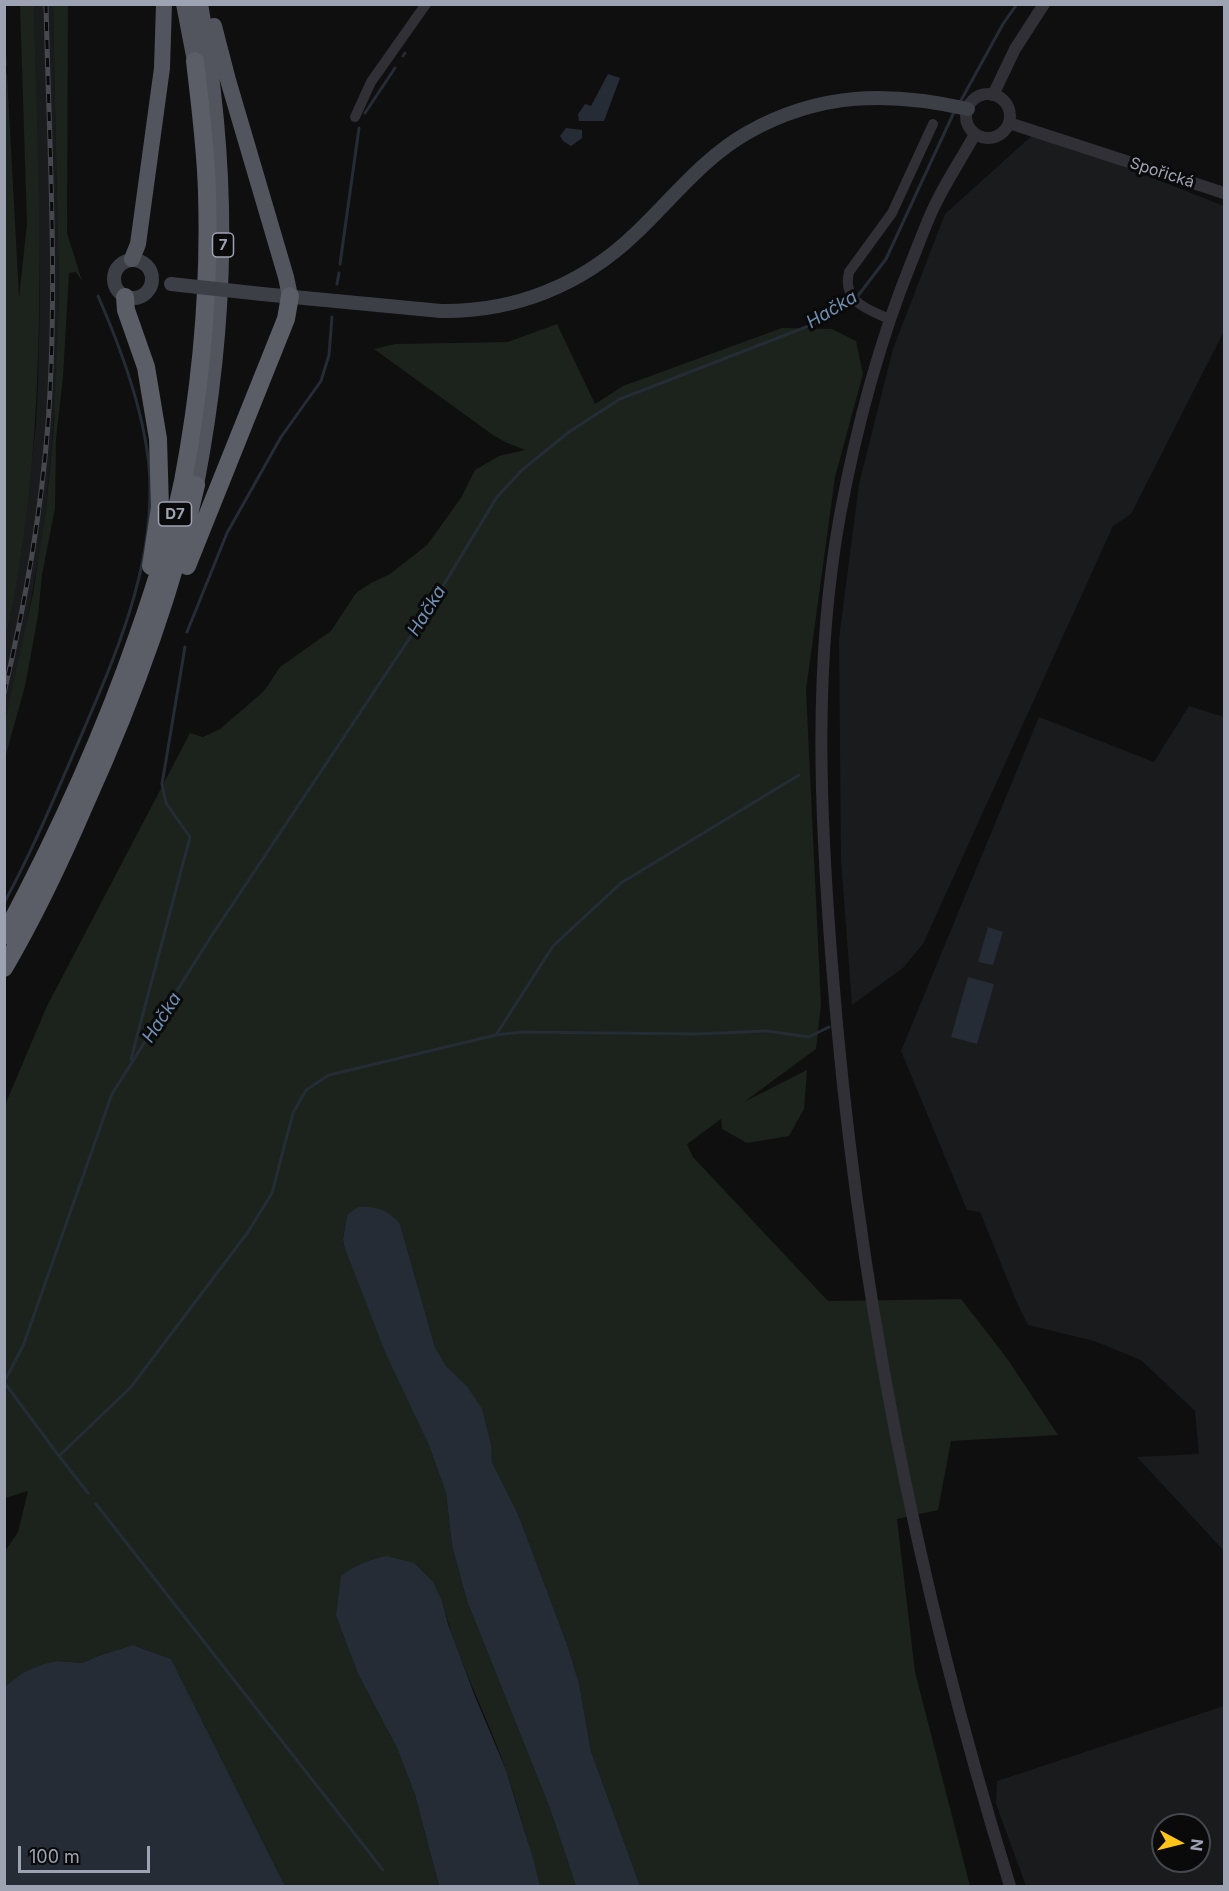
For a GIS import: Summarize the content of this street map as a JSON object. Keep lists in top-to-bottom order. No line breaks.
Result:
{"streets":{"highway":["7","D7"],"street":["Spořická"]},"crossings":[["7","D7"]],"water":["Hačka"],"scale_bar":"100 m","north":"right"}
